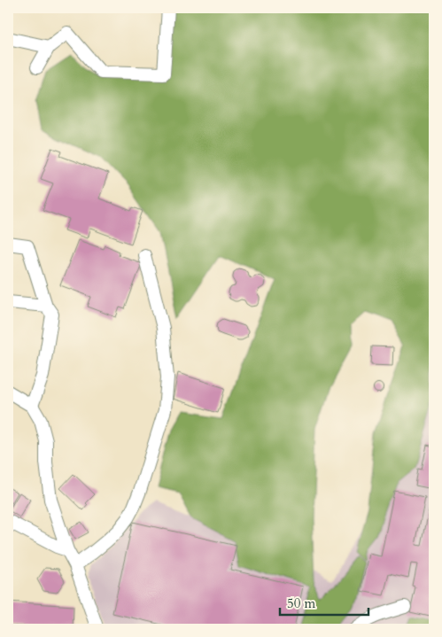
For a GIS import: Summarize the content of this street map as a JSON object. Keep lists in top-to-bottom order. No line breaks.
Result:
{"scale_bar":"50 m"}
